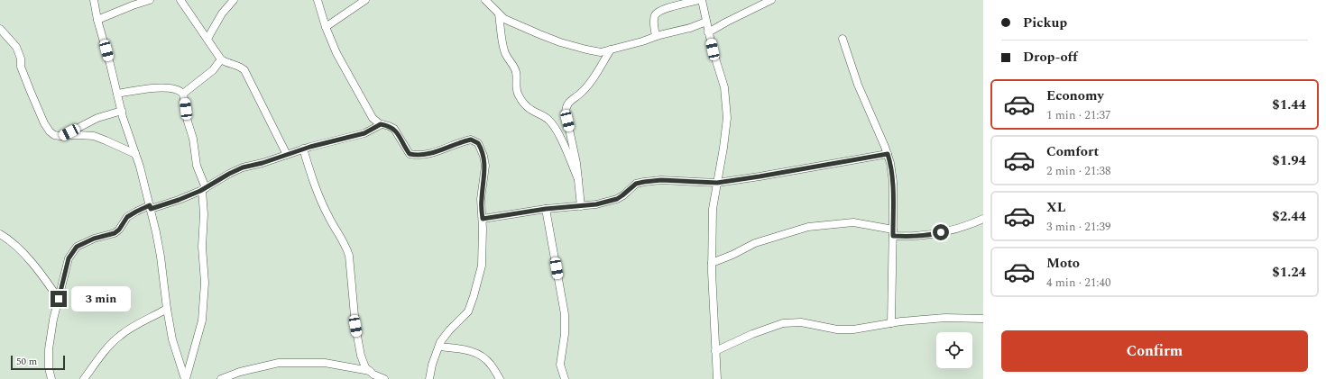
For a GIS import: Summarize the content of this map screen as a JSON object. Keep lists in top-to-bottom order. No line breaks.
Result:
{"scale_bar":"50 m","page":{"banner":["Pickup","Drop-off"],"list":[{"name":"Economy","note":"1 min · 21:37","value":"$1.44"},{"name":"Comfort","note":"2 min · 21:38","value":"$1.94"},{"name":"XL","note":"3 min · 21:39","value":"$2.44"},{"name":"Moto","note":"4 min · 21:40","value":"$1.24"}],"bubble":"3 min","buttons":"Confirm","scale":"50 m"}}
